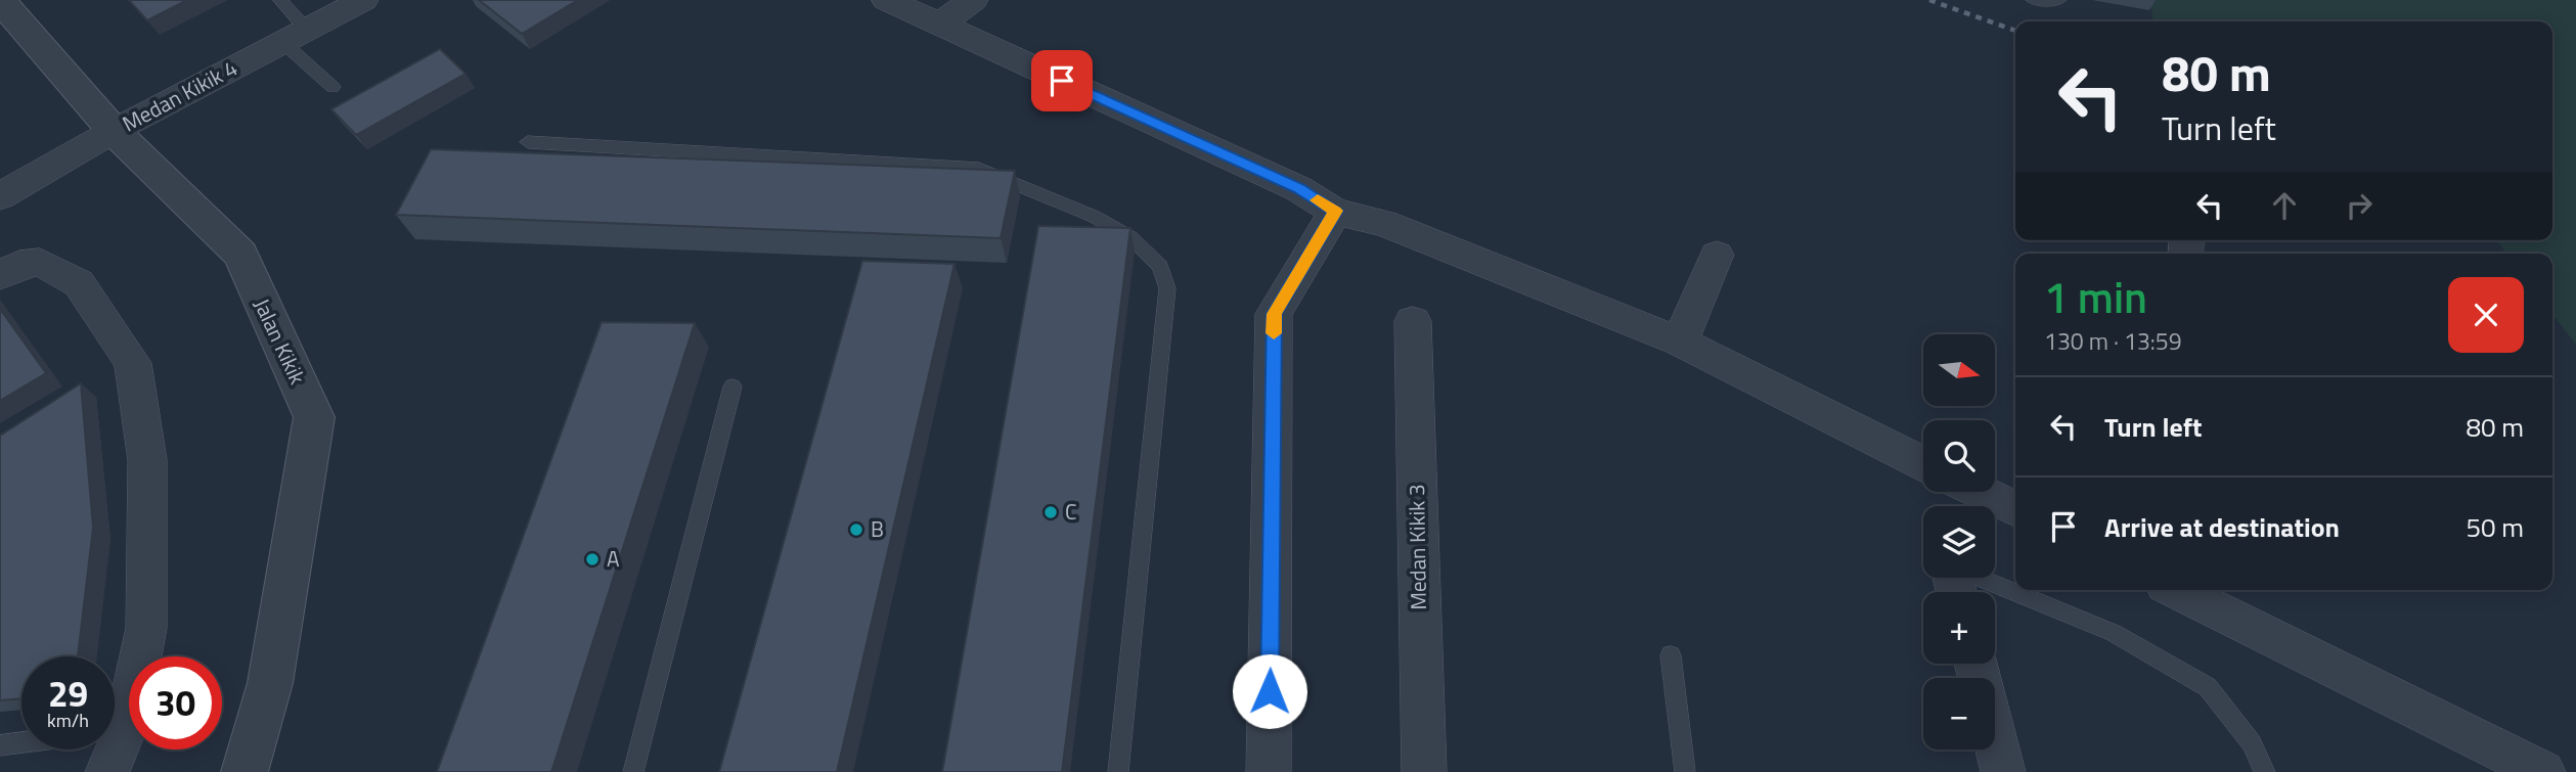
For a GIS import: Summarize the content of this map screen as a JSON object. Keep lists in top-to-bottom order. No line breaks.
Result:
{"streets":{"street":["Medan Kikik 4","Jalan Kikik","Medan Kikik 3"]},"crossings":[["Medan Kikik 4","Jalan Kikik"]],"places":["C","B","A"],"north":"right","page":{"turn":["80 m","Turn left"],"heading":["1 min","130 m · 13:59"],"map_buttons":["+","−"],"list":[{"name":"Turn left","value":"80 m"},{"name":"Arrive at destination","value":"50 m"}],"speed":"29 km/h","limit":"30"}}
